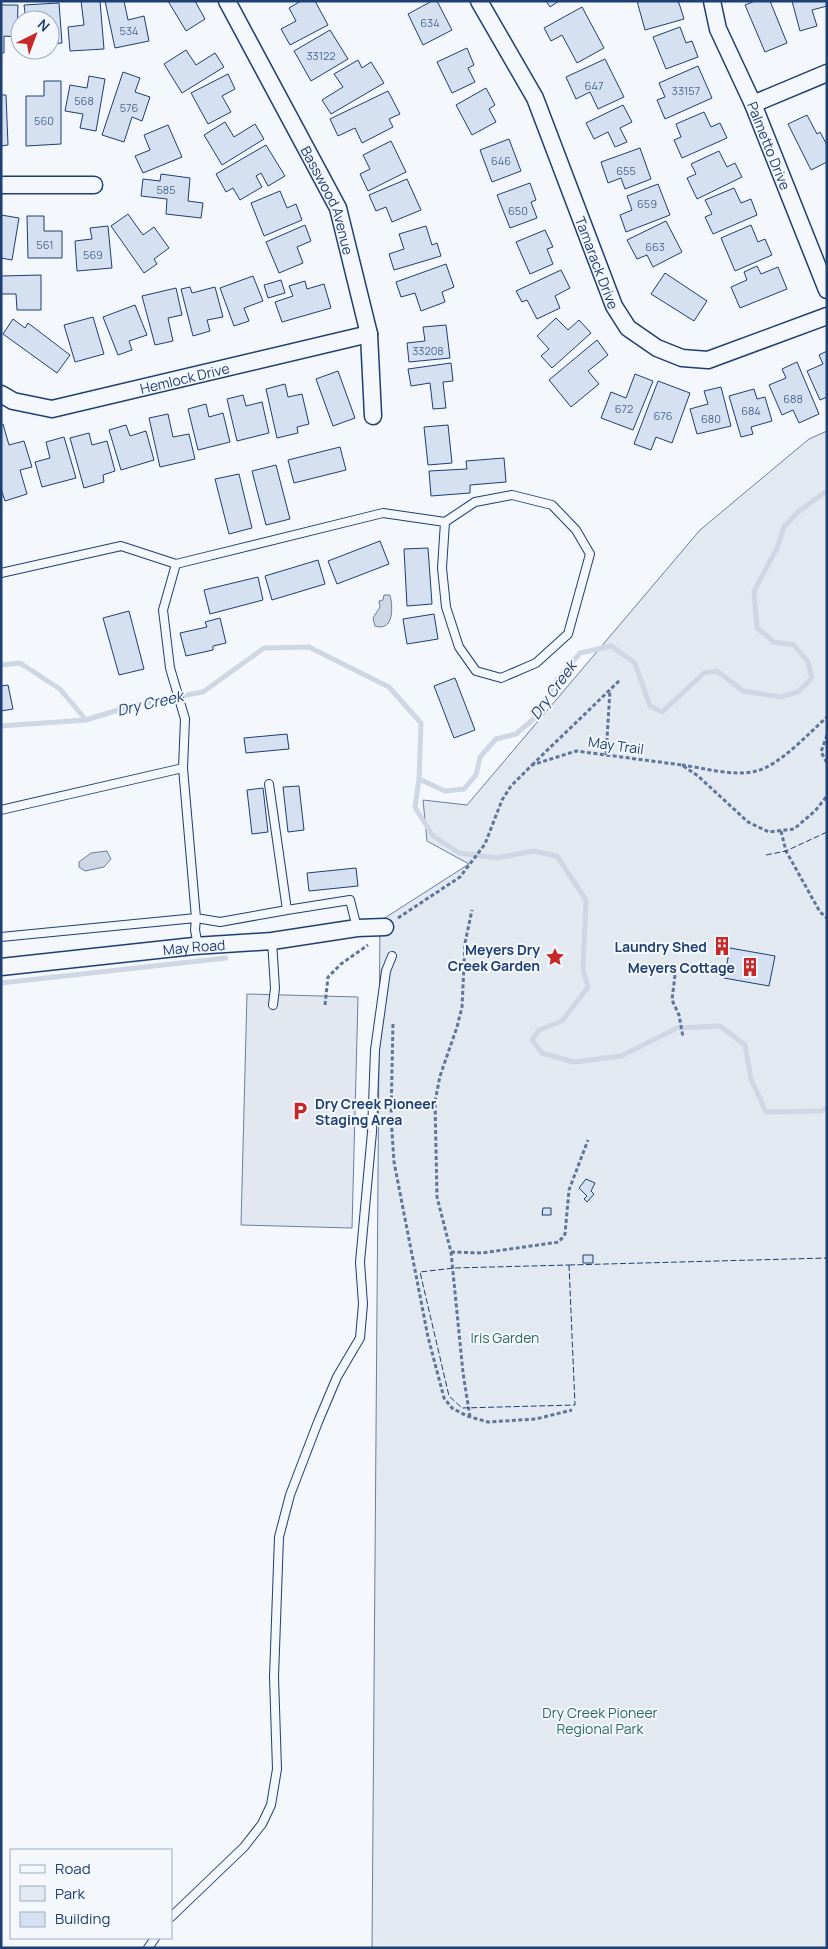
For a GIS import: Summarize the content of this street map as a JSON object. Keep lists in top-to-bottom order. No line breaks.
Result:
{"streets":{"street":["Palmetto Drive","Basswood Avenue","Tamarack Drive","Hemlock Drive","May Road"],"path":["May Trail"]},"crossings":[["Basswood Avenue","Hemlock Drive"],["May Trail","May Road"]],"water":["Dry Creek"],"parks":["Iris Garden","Dry Creek Pioneer Regional Park"],"places":{"building":["Laundry Shed","Meyers Cottage"],"place":["Meyers Dry Creek Garden"],"parking":["Dry Creek Pioneer Staging Area"]},"house_numbers":["634","534","33122","647","33157","568","576","560","646","655","585","659","650","561","663","569","33208","688","672","684","676","680"],"legend":["Road","Park","Building"],"north":"top right"}
